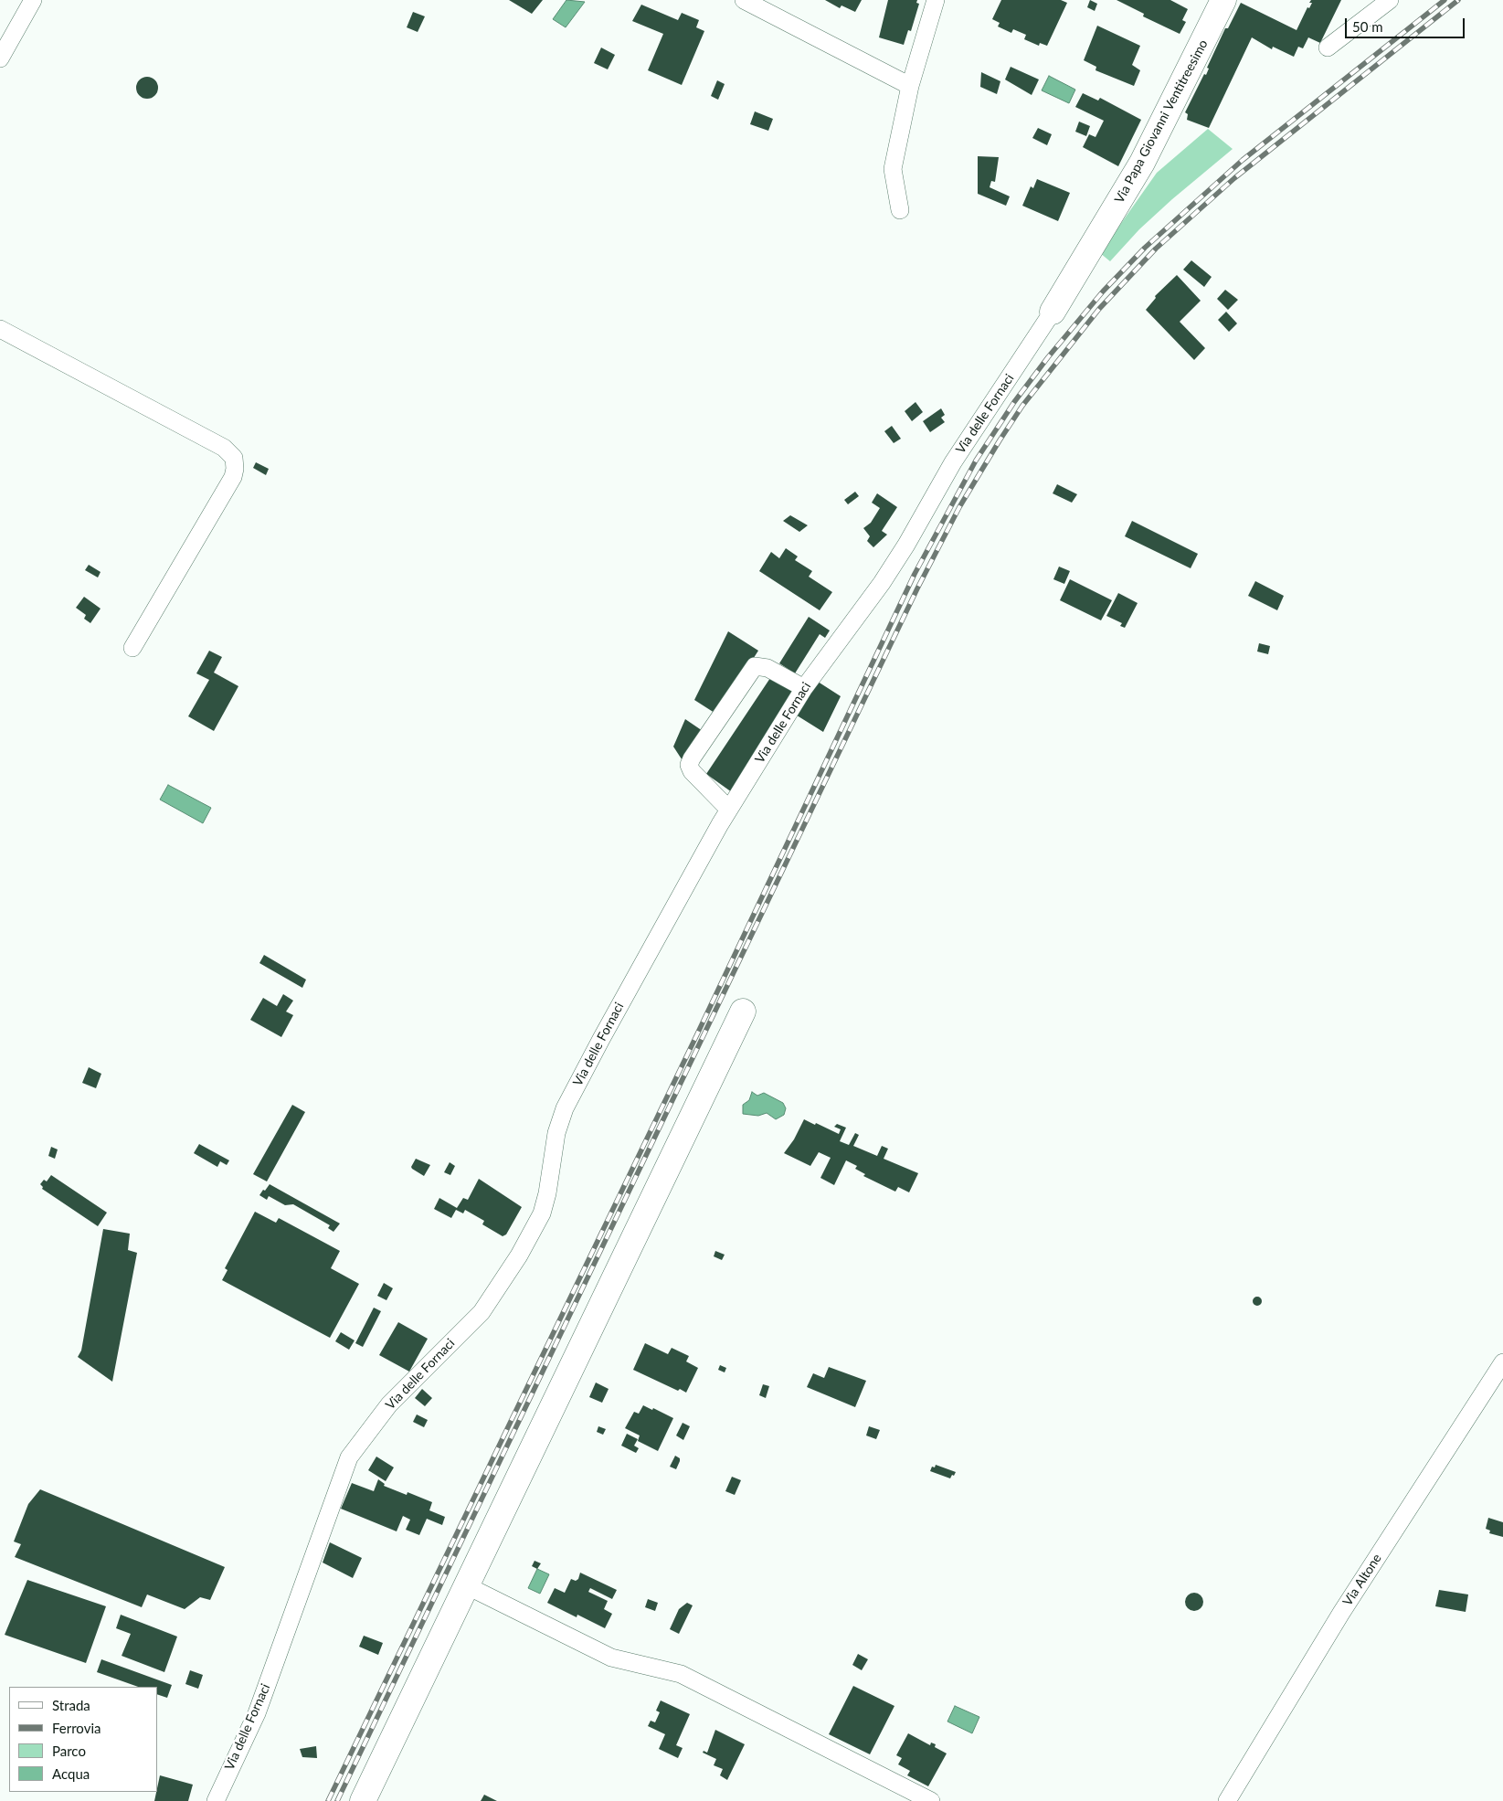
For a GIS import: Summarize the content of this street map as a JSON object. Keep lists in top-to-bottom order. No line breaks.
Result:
{"streets":{"main road":["Via Papa Giovanni Ventitreesimo"],"street":["Via delle Fornaci","Via Altone"]},"crossings":[["Via Papa Giovanni Ventitreesimo","Via delle Fornaci"]],"legend":["Strada","Ferrovia","Parco","Acqua"],"scale_bar":"50 m"}
